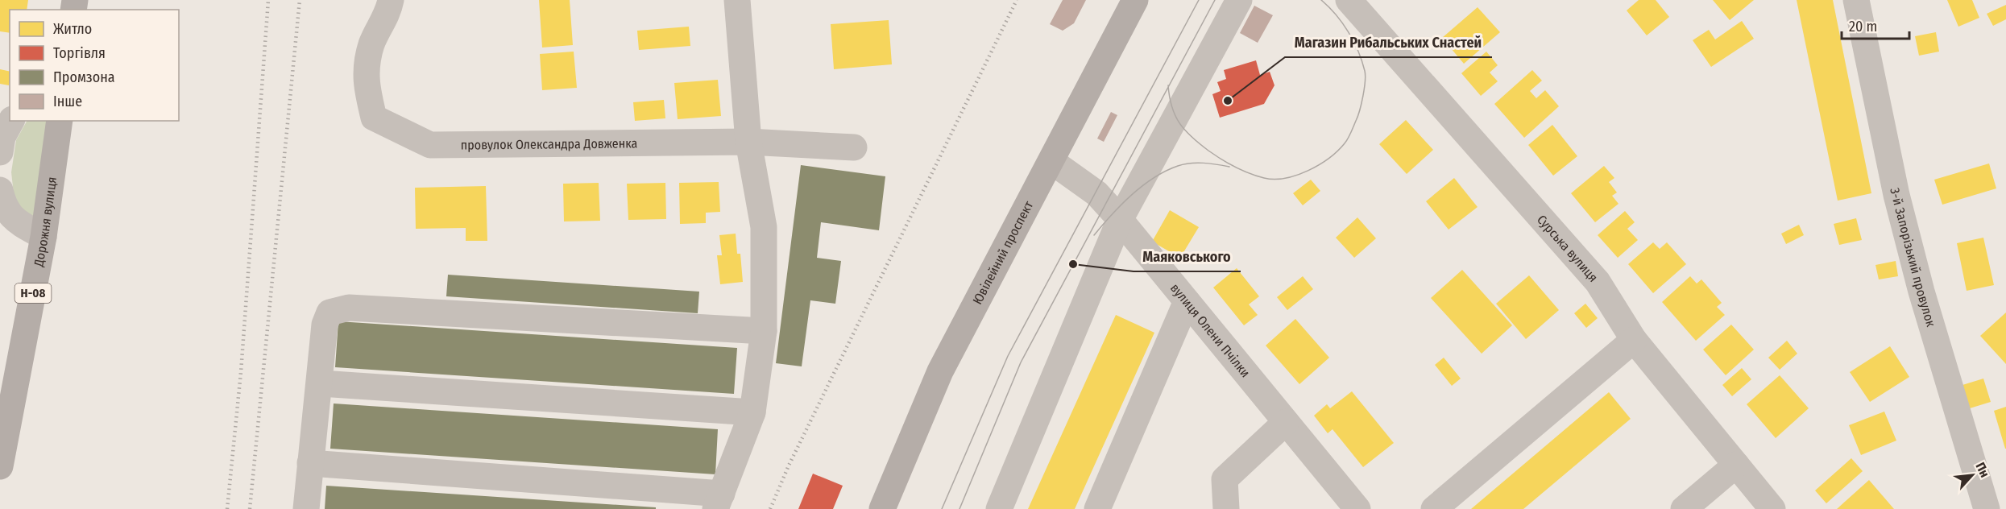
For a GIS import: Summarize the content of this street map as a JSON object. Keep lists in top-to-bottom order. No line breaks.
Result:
{"streets":{"main road":["Дорожня вулиця","Ювілейний проспект","Н-08"],"street":["провулок Олександра Довженка","Сурська вулиця","3-й Запорізький провулок","вулиця Олени Пчілки"]},"crossings":[["Ювілейний проспект","вулиця Олени Пчілки"]],"places":["Магазин Рибальських Снастей","Маяковського"],"legend":["Житло","Торгівля","Промзона","Інше"],"scale_bar":"20 m","north":"top right"}
